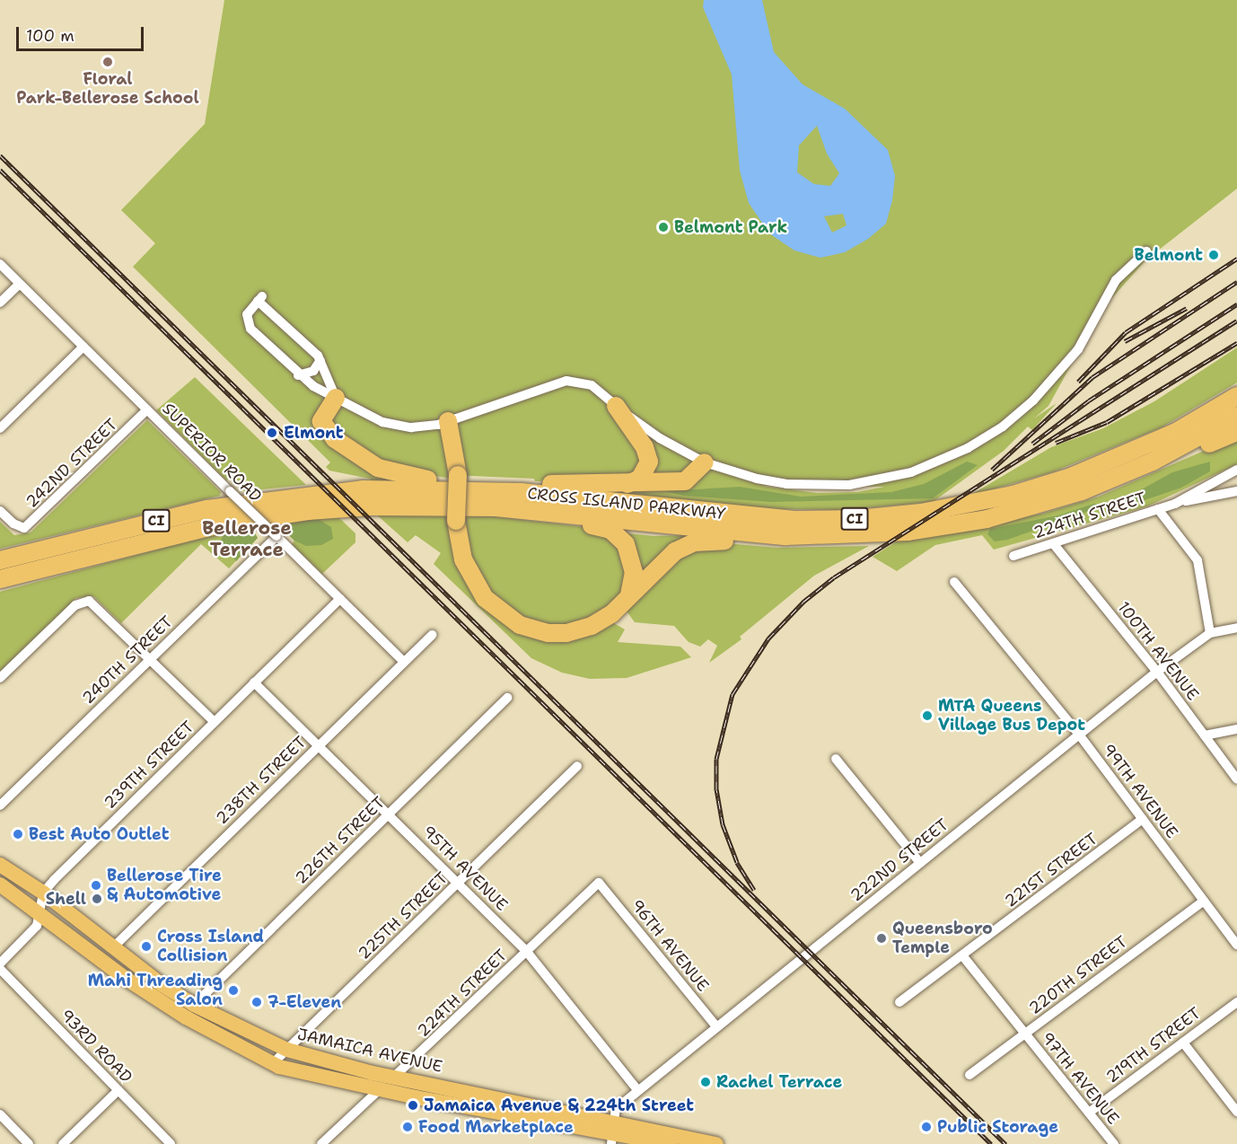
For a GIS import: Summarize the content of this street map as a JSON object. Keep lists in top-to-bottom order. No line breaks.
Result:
{"streets":{"highway":["CROSS ISLAND PARKWAY","CI"],"main road":["JAMAICA AVENUE"],"street":["SUPERIOR ROAD","242ND STREET","224TH STREET","100TH AVENUE","240TH STREET","239TH STREET","238TH STREET","99TH AVENUE","226TH STREET","222ND STREET","95TH AVENUE","221ST STREET","225TH STREET","96TH AVENUE","220TH STREET","219TH STREET","93RD ROAD","97TH AVENUE"]},"crossings":[["SUPERIOR ROAD","242ND STREET"],["SUPERIOR ROAD","240TH STREET"],["SUPERIOR ROAD","239TH STREET"],["SUPERIOR ROAD","238TH STREET"],["224TH STREET","100TH AVENUE"],["224TH STREET","95TH AVENUE"],["224TH STREET","96TH AVENUE"],["224TH STREET","JAMAICA AVENUE"],["100TH AVENUE","222ND STREET"],["239TH STREET","95TH AVENUE"],["239TH STREET","JAMAICA AVENUE"],["238TH STREET","95TH AVENUE"],["238TH STREET","JAMAICA AVENUE"],["99TH AVENUE","222ND STREET"],["99TH AVENUE","221ST STREET"],["99TH AVENUE","220TH STREET"],["226TH STREET","95TH AVENUE"],["226TH STREET","JAMAICA AVENUE"],["222ND STREET","95TH AVENUE"],["222ND STREET","96TH AVENUE"],["222ND STREET","JAMAICA AVENUE"],["95TH AVENUE","225TH STREET"],["221ST STREET","97TH AVENUE"],["225TH STREET","JAMAICA AVENUE"],["220TH STREET","97TH AVENUE"],["219TH STREET","97TH AVENUE"]],"districts":["Bellerose Terrace"],"places":["Floral Park-Bellerose School","Belmont Park","Belmont","Elmont","MTA Queens Village Bus Depot","Best Auto Outlet","Bellerose Tire & Automotive","Shell","Queensboro Temple","Cross Island Collision","Mahi Threading Salon","7-Eleven","Rachel Terrace","Jamaica Avenue & 224th Street","Food Marketplace","Public Storage"],"scale_bar":"100 m"}
